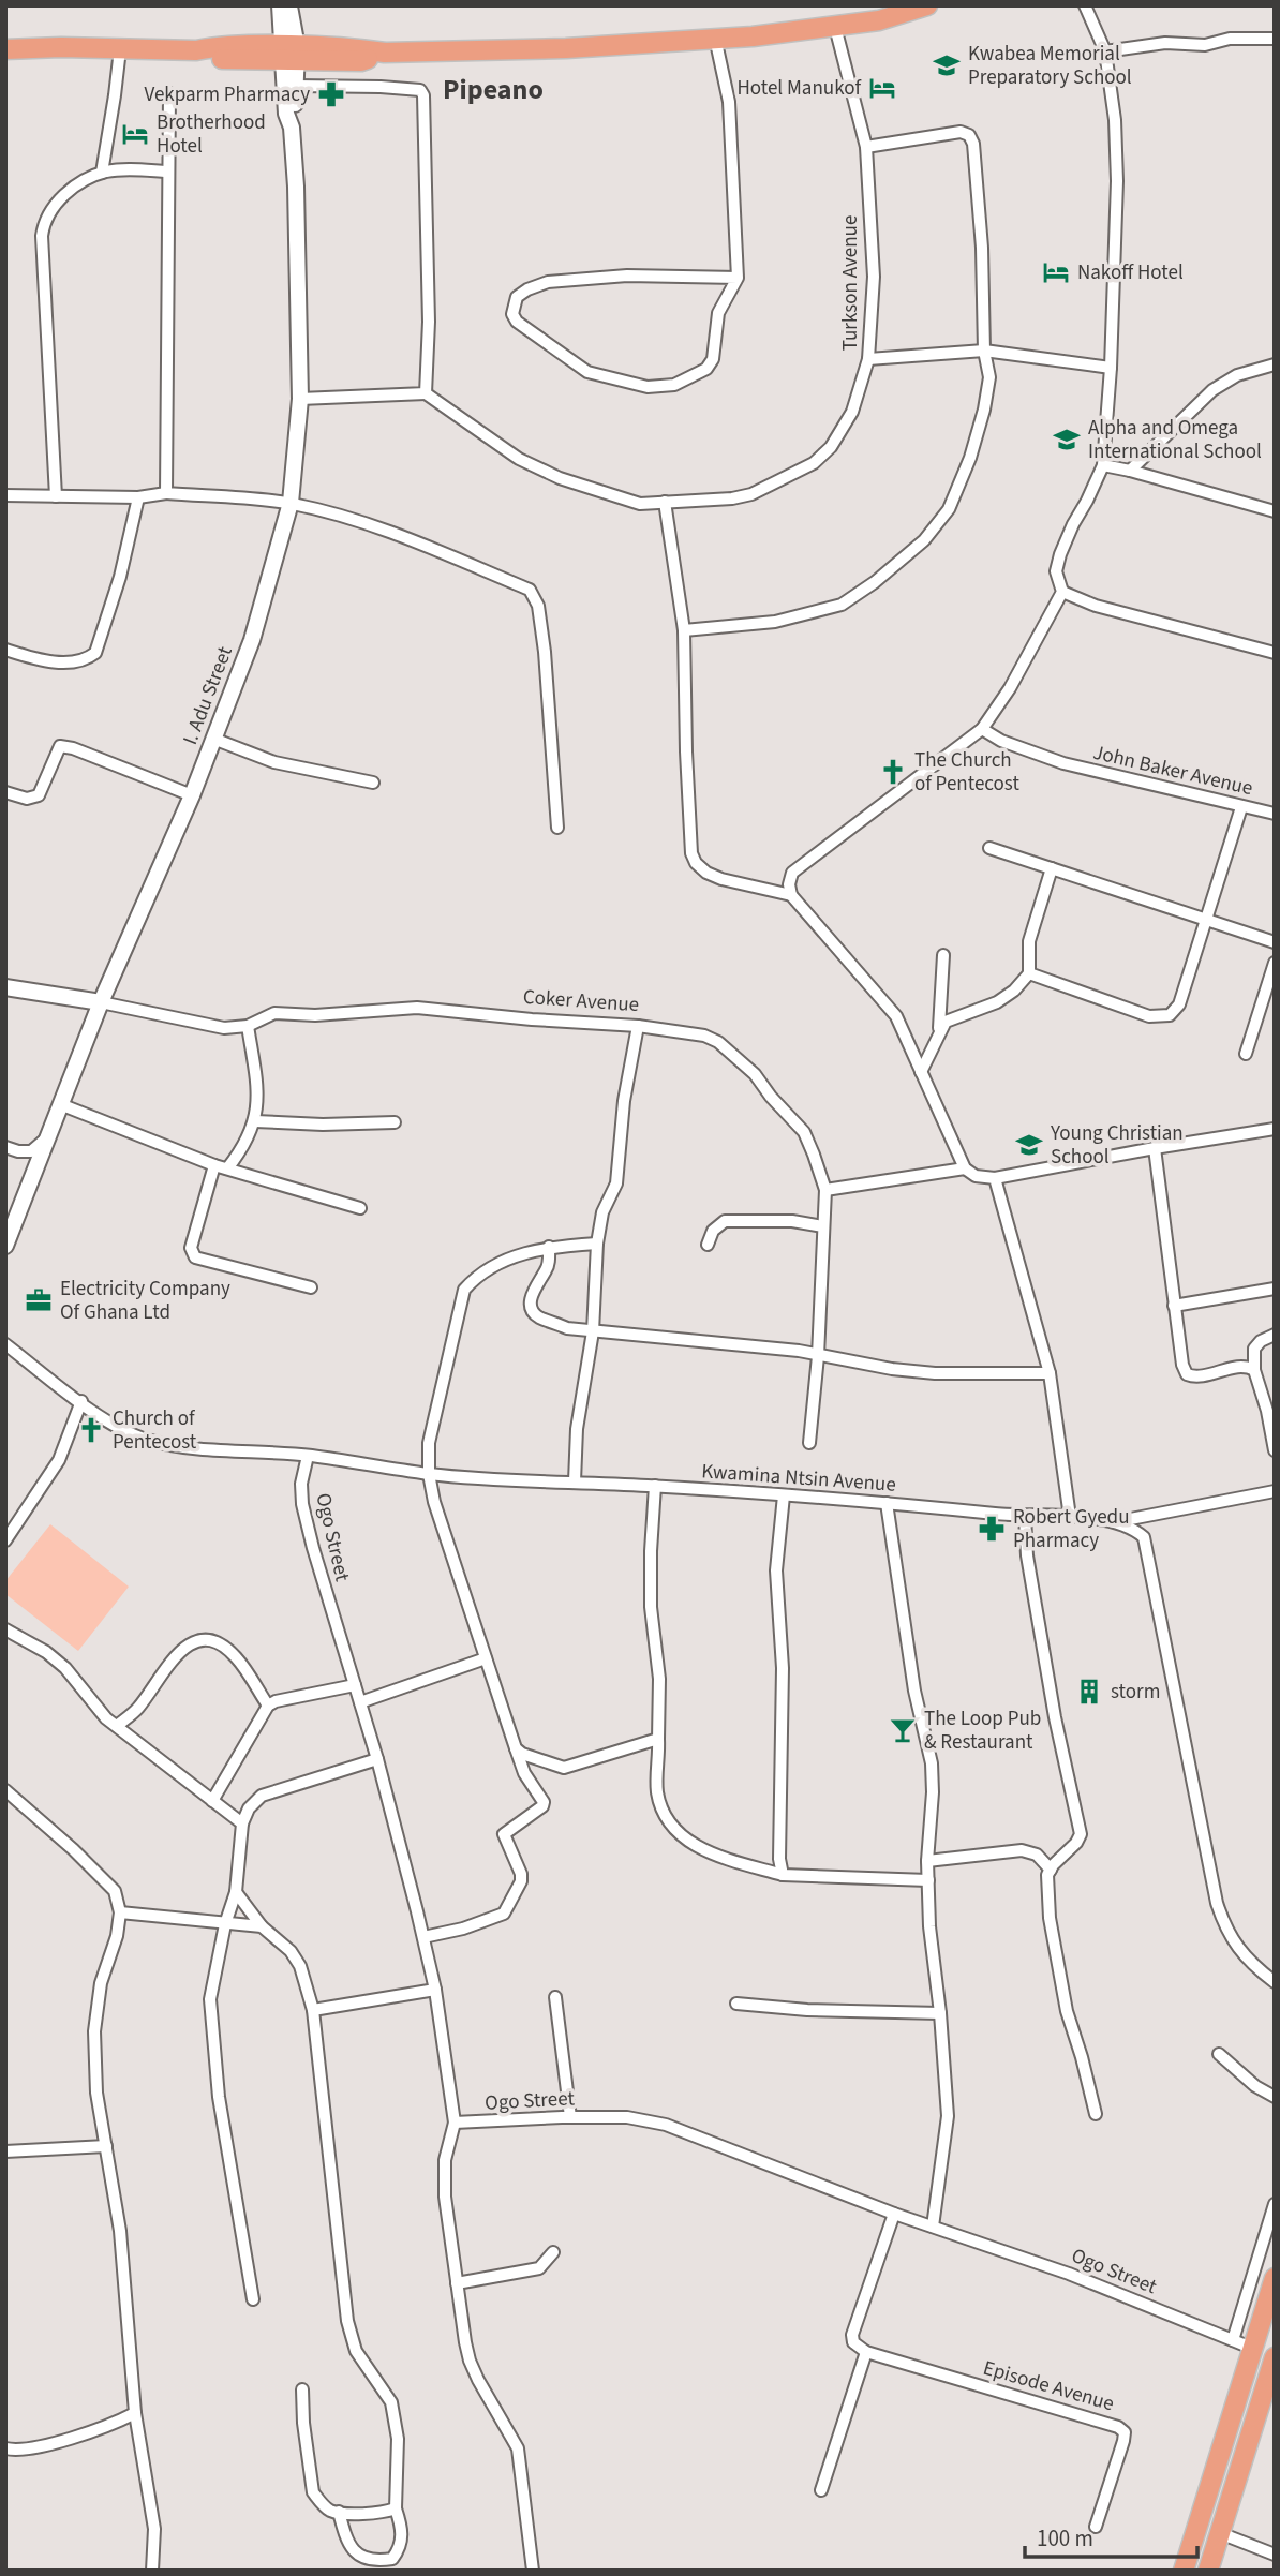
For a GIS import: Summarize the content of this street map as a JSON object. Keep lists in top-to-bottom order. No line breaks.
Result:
{"streets":{"street":["Turkson Avenue","I. Adu Street","John Baker Avenue","Coker Avenue","Kwamina Ntsin Avenue","Ogo Street","Episode Avenue"]},"crossings":[["I. Adu Street","Coker Avenue"],["Kwamina Ntsin Avenue","Ogo Street"]],"districts":["Pipeano"],"places":{"school or university":["Kwabea Memorial Preparatory School","Alpha and Omega International School","Young Christian School"],"hotel":["Hotel Manukof","Brotherhood Hotel","Nakoff Hotel"],"pharmacy":["Vekparm Pharmacy","Robert Gyedu Pharmacy"],"church":["The Church of Pentecost","Church of Pentecost"],"office":["Electricity Company Of Ghana Ltd"],"building":["storm"],"bar":["The Loop Pub & Restaurant"]},"scale_bar":"100 m"}
